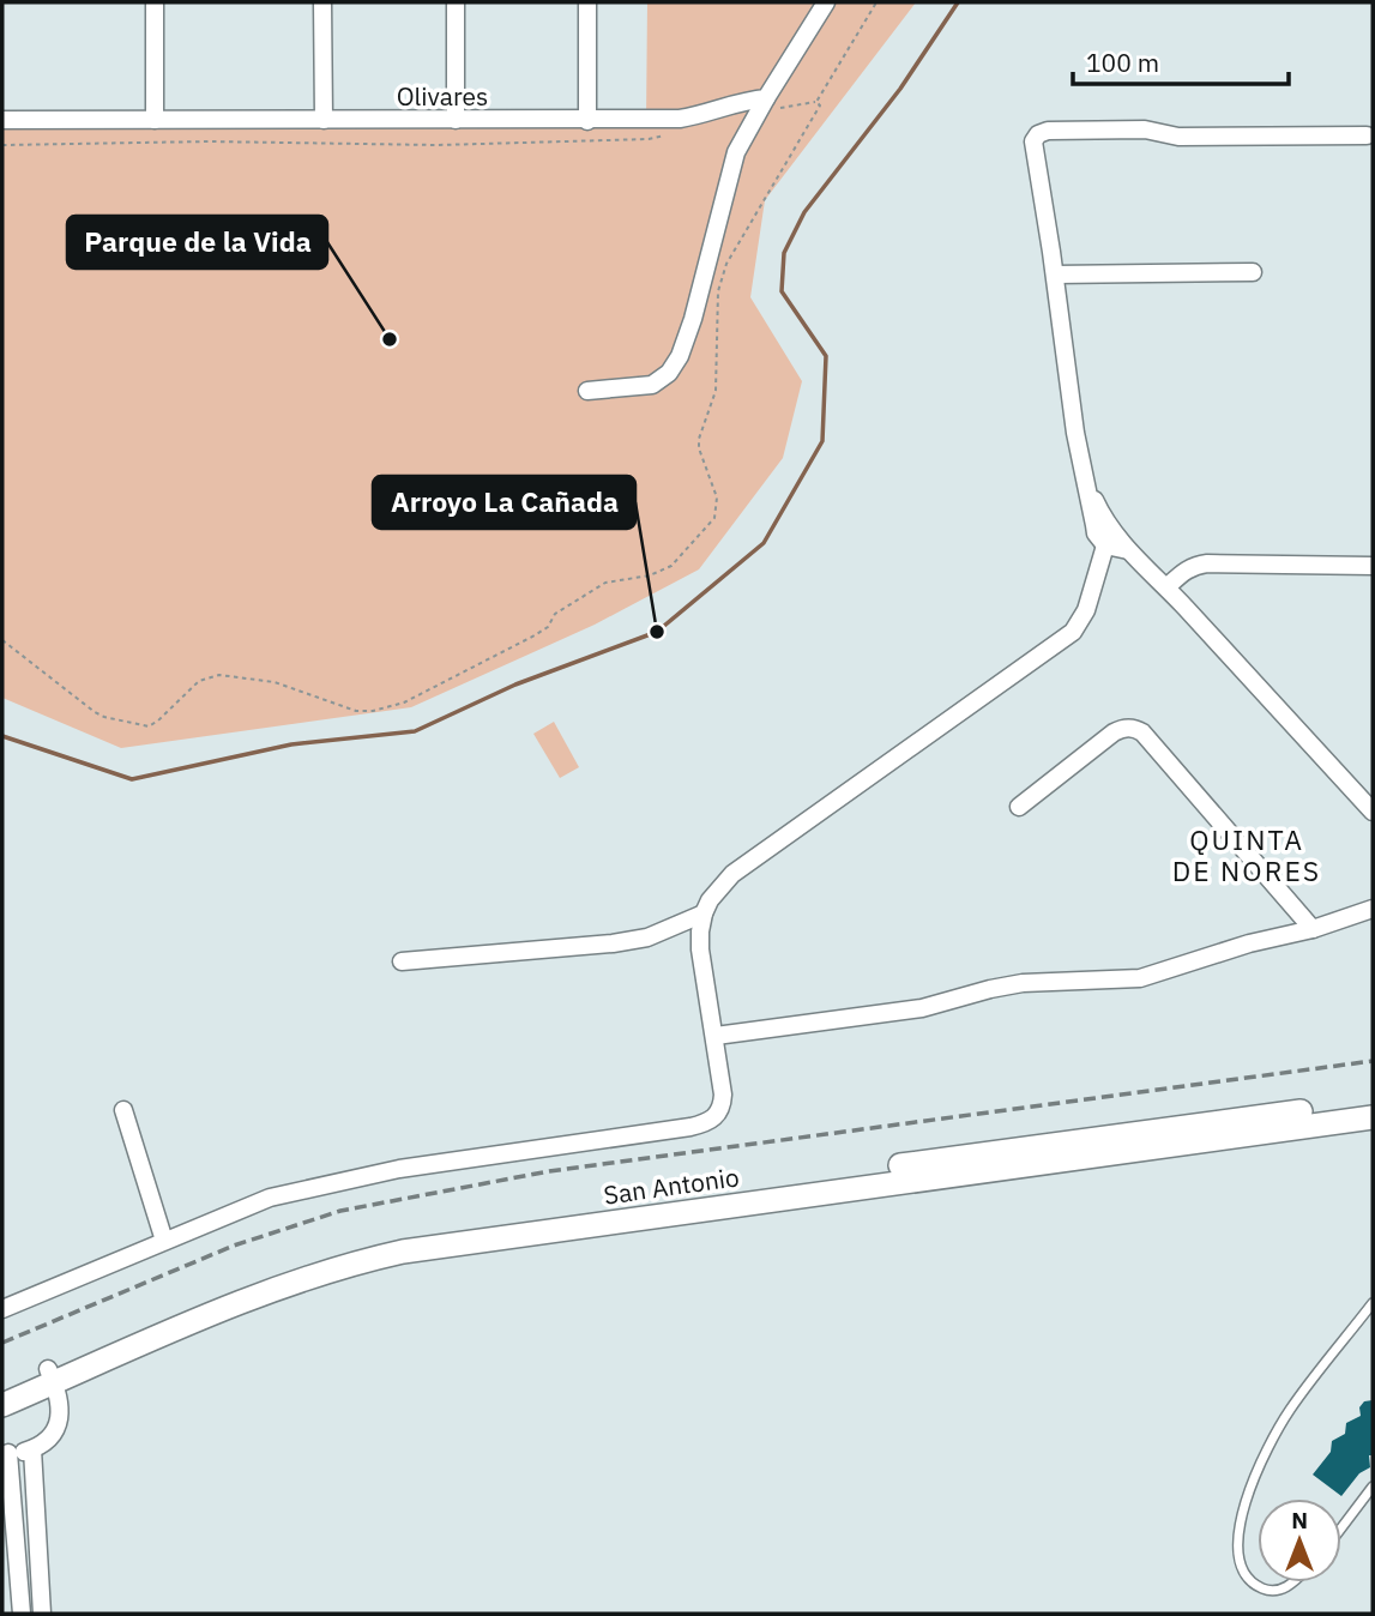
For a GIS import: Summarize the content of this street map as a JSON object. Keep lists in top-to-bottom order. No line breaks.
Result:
{"streets":{"main road":["San Antonio"],"street":["Olivares"]},"districts":["QUINTA DE NORES"],"places":["Parque de la Vida","Arroyo La Cañada"],"scale_bar":"100 m","north":"top"}
